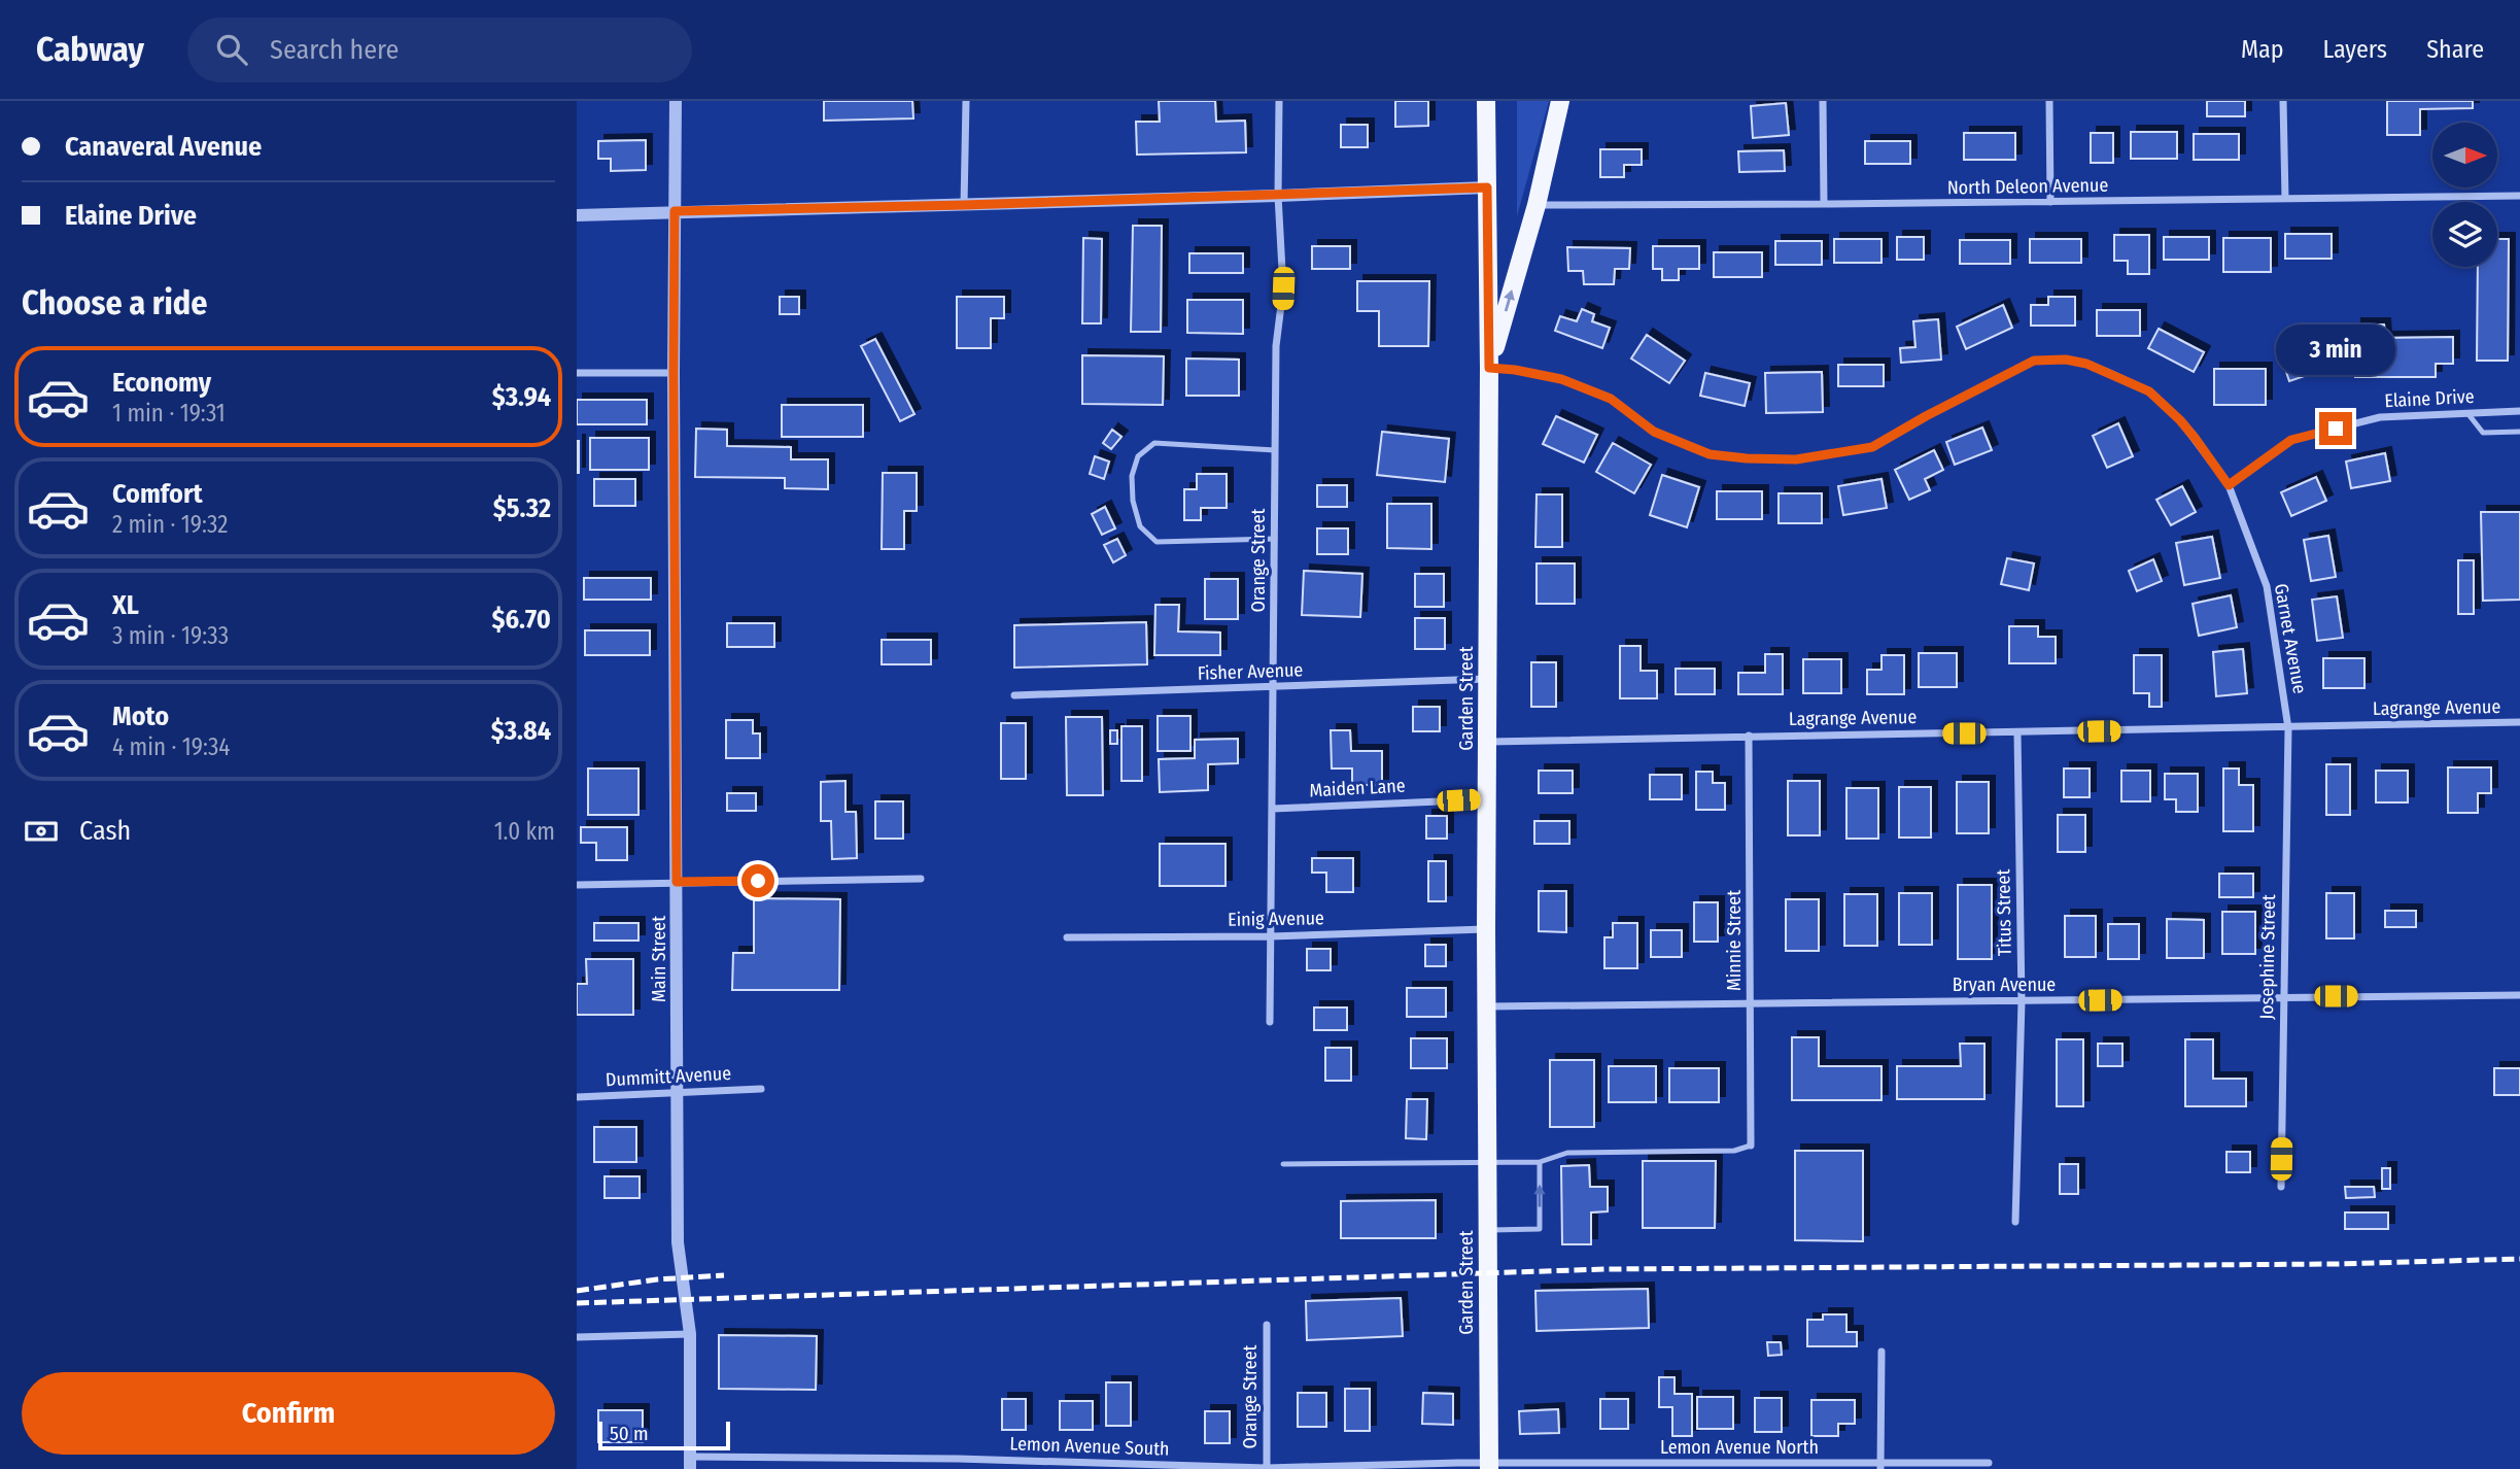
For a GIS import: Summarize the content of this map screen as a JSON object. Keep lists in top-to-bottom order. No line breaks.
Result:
{"streets":{"main road":["Garden Street"],"street":["North Deleon Avenue","Elaine Drive","Orange Street","Garnet Avenue","Fisher Avenue","Lagrange Avenue","Maiden Lane","Titus Street","Einig Avenue","Minnie Street","Josephine Street","Main Street","Bryan Avenue","Dummitt Avenue","Lemon Avenue South","Lemon Avenue North"]},"crossings":[["Elaine Drive","Garnet Avenue"],["Orange Street","Fisher Avenue"],["Orange Street","Maiden Lane"],["Orange Street","Einig Avenue"],["Orange Street","Lemon Avenue South"],["Garnet Avenue","Garden Street"],["Garnet Avenue","Lagrange Avenue"],["Garnet Avenue","Josephine Street"],["Fisher Avenue","Garden Street"],["Garden Street","Lagrange Avenue"],["Garden Street","Maiden Lane"],["Garden Street","Einig Avenue"],["Garden Street","Bryan Avenue"],["Garden Street","Lemon Avenue South"],["Garden Street","Lemon Avenue North"],["Lagrange Avenue","Titus Street"],["Lagrange Avenue","Minnie Street"],["Lagrange Avenue","Josephine Street"],["Titus Street","Bryan Avenue"],["Minnie Street","Bryan Avenue"],["Josephine Street","Bryan Avenue"],["Main Street","Dummitt Avenue"],["Main Street","Lemon Avenue South"],["Lemon Avenue South","Lemon Avenue North"]],"scale_bar":"50 m","north":"right","page":{"header":"Cabway","search":"Search here","nav":["Map","Layers","Share"],"banner":["Canaveral Avenue","Elaine Drive"],"heading":"Choose a ride","bubble":"3 min","list":[{"name":"Economy","note":"1 min · 19:31","value":"$3.94"},{"name":"Comfort","note":"2 min · 19:32","value":"$5.32"},{"name":"XL","note":"3 min · 19:33","value":"$6.70"},{"name":"Moto","note":"4 min · 19:34","value":"$3.84"}],"pay":["Cash","1.0 km"],"buttons":"Confirm","scale":"50 m"}}
